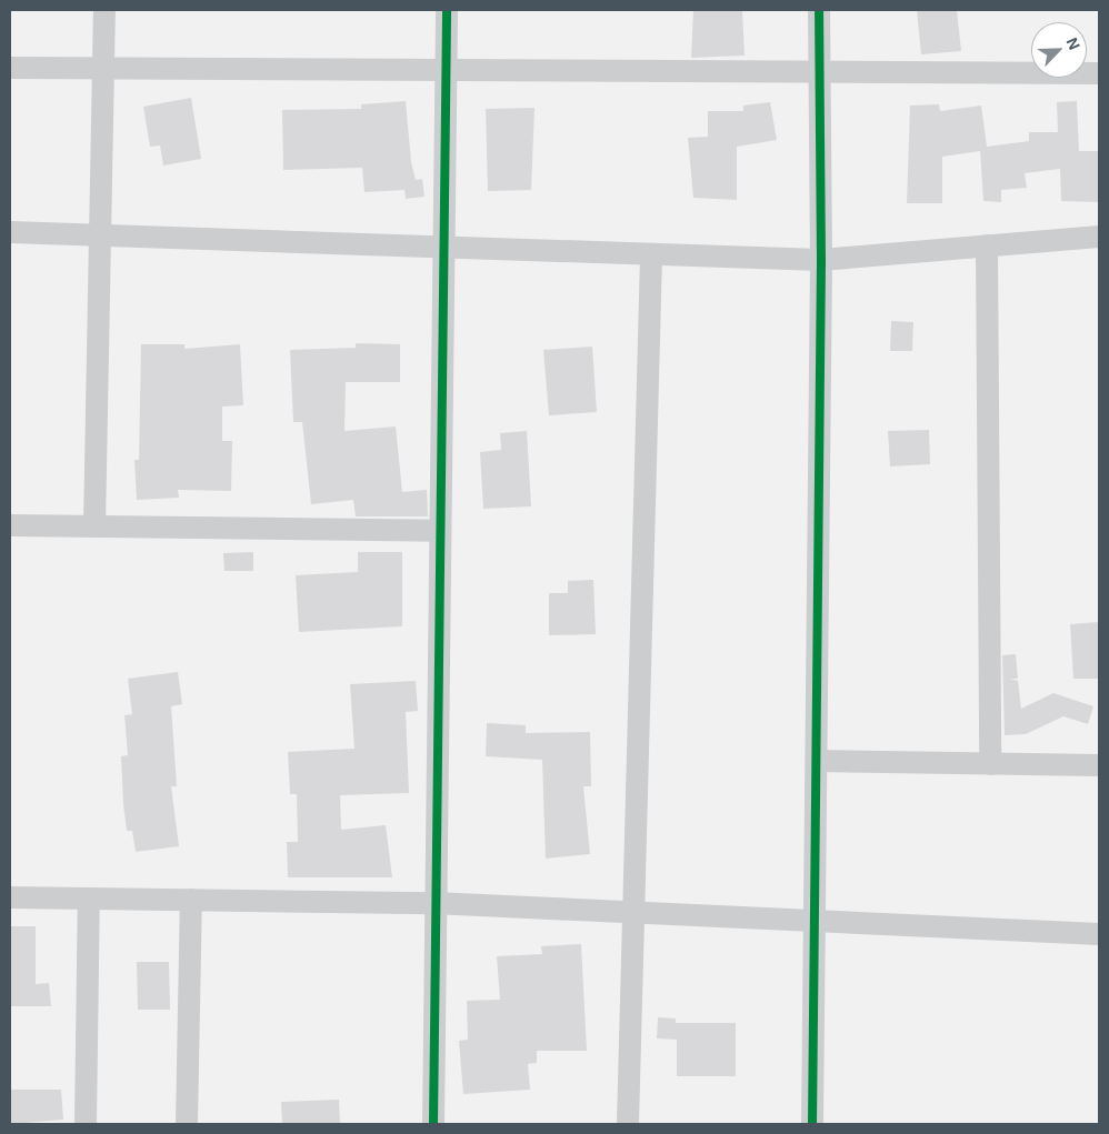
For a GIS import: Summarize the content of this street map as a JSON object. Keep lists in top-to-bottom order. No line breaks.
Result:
{"north":"top right"}
